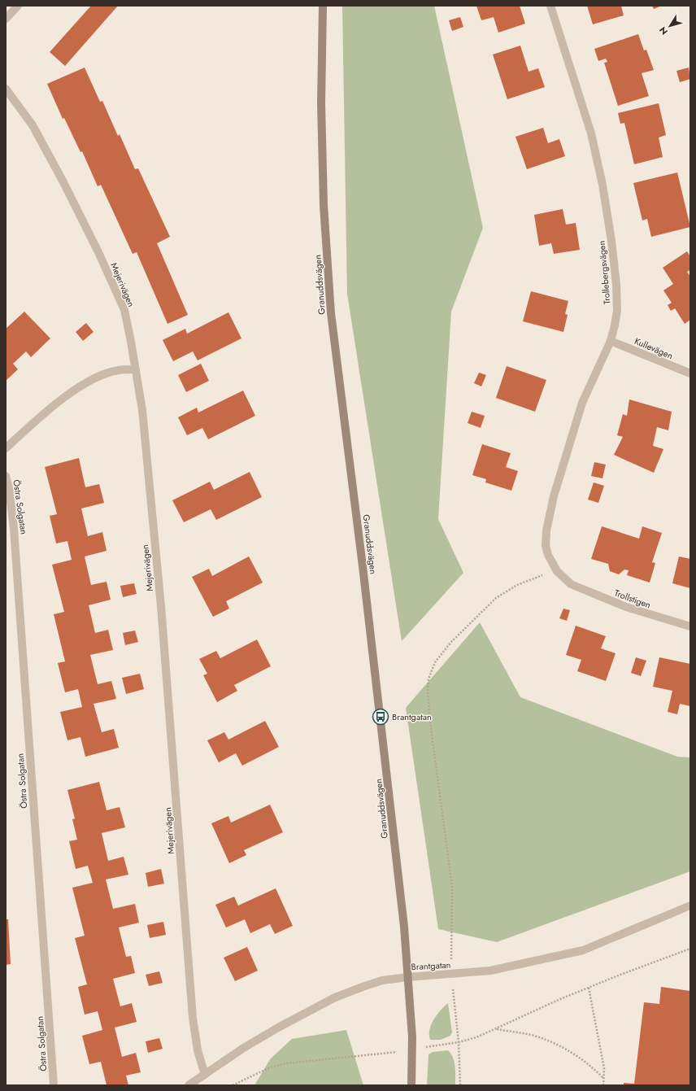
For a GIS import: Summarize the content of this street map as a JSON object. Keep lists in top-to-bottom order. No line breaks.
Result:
{"streets":{"street":["Trollebergsvägen","Mejerivägen","Granuddsvägen","Kullevägen","Östra Solgatan","Trollstigen","Brantgatan"]},"crossings":[["Trollebergsvägen","Kullevägen"],["Trollebergsvägen","Trollstigen"],["Mejerivägen","Brantgatan"],["Granuddsvägen","Brantgatan"]],"places":{"bus stop":["Brantgatan"]},"north":"bottom left"}
